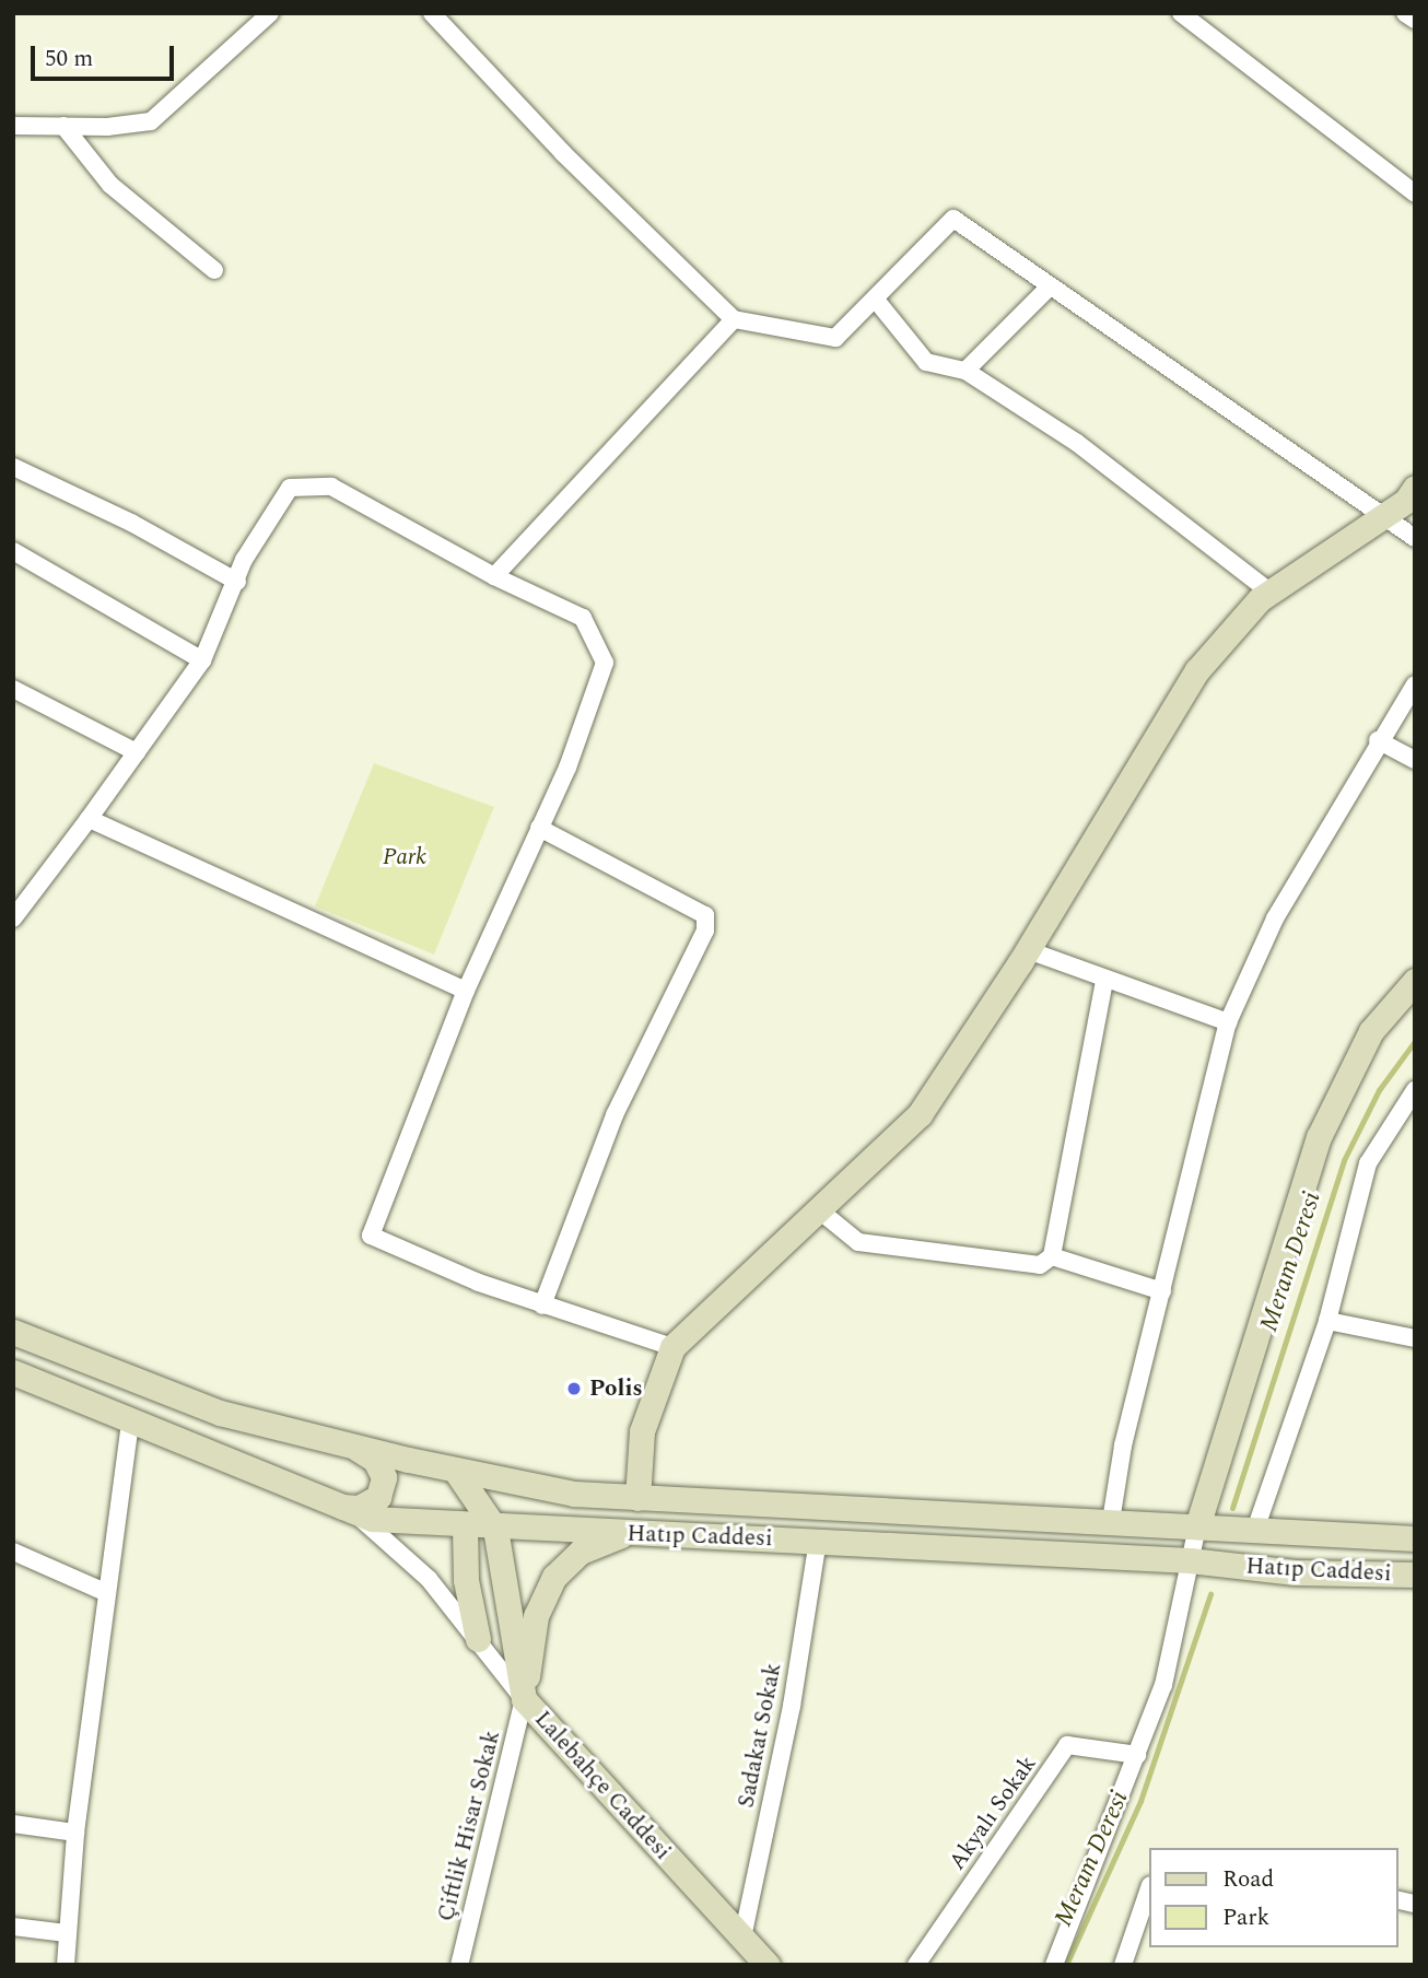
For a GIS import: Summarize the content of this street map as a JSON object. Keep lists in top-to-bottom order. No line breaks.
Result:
{"streets":{"main road":["Hatıp Caddesi","Lalebahçe Caddesi"],"street":["Sadakat Sokak","Akyalı Sokak","Çiftlik Hisar Sokak"]},"crossings":[["Hatıp Caddesi","Sadakat Sokak"],["Hatıp Caddesi","Lalebahçe Caddesi"],["Sadakat Sokak","Lalebahçe Caddesi"],["Lalebahçe Caddesi","Çiftlik Hisar Sokak"]],"water":["Meram Deresi"],"parks":["Park"],"places":["Polis"],"legend":["Road","Park"],"scale_bar":"50 m"}
